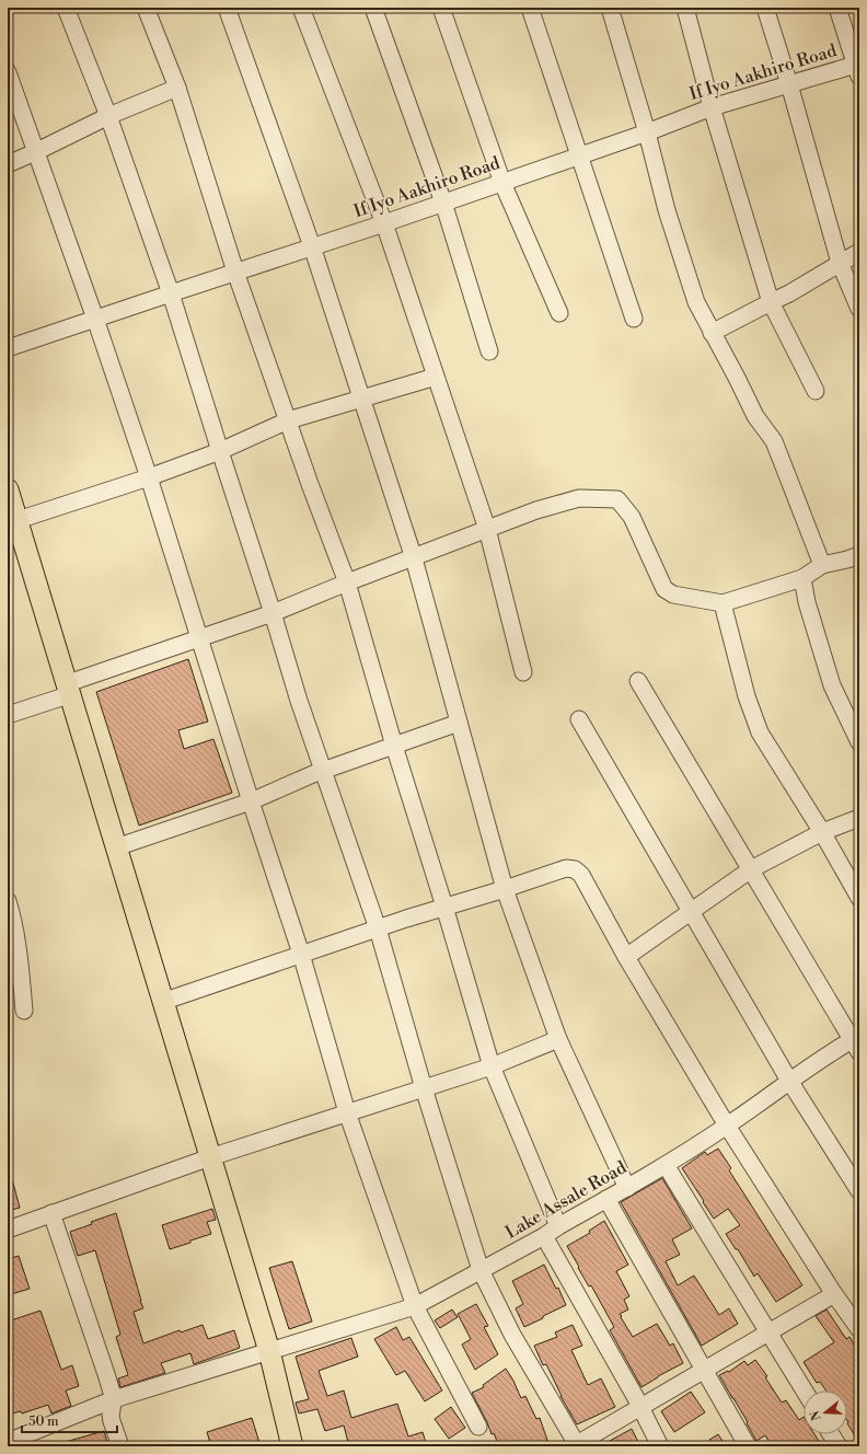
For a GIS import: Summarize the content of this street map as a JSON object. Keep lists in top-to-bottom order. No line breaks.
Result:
{"streets":{"street":["If Iyo Aakhiro Road","Lake Assale Road"]},"scale_bar":"50 m","north":"left"}
